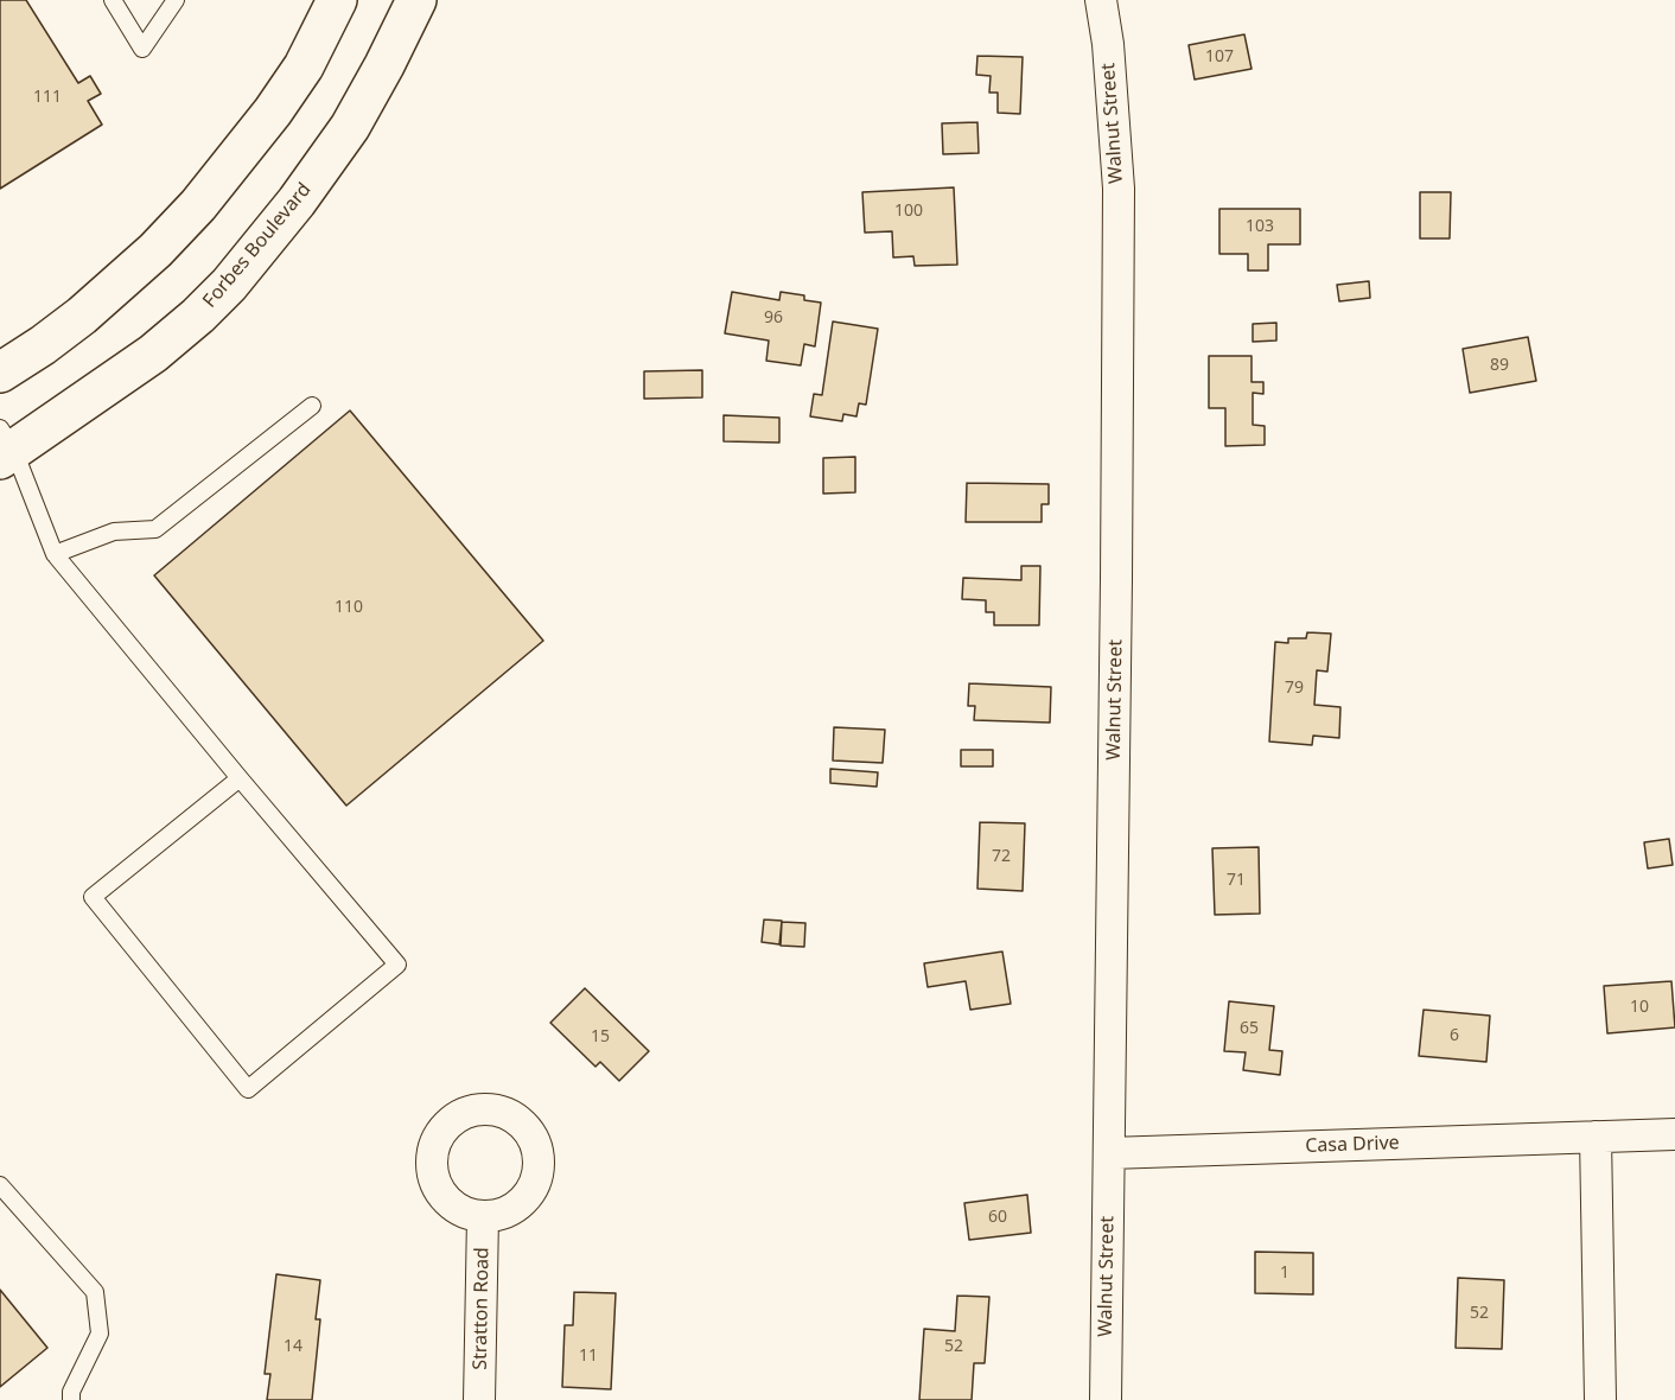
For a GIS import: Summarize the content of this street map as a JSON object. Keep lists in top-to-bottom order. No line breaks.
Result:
{"streets":{"street":["Walnut Street","Forbes Boulevard","Casa Drive","Stratton Road"]},"crossings":[["Walnut Street","Casa Drive"]],"house_numbers":["107","111","100","103","96","89","110","79","72","71","10","65","6","15","60","1","52","14","52","11"]}
